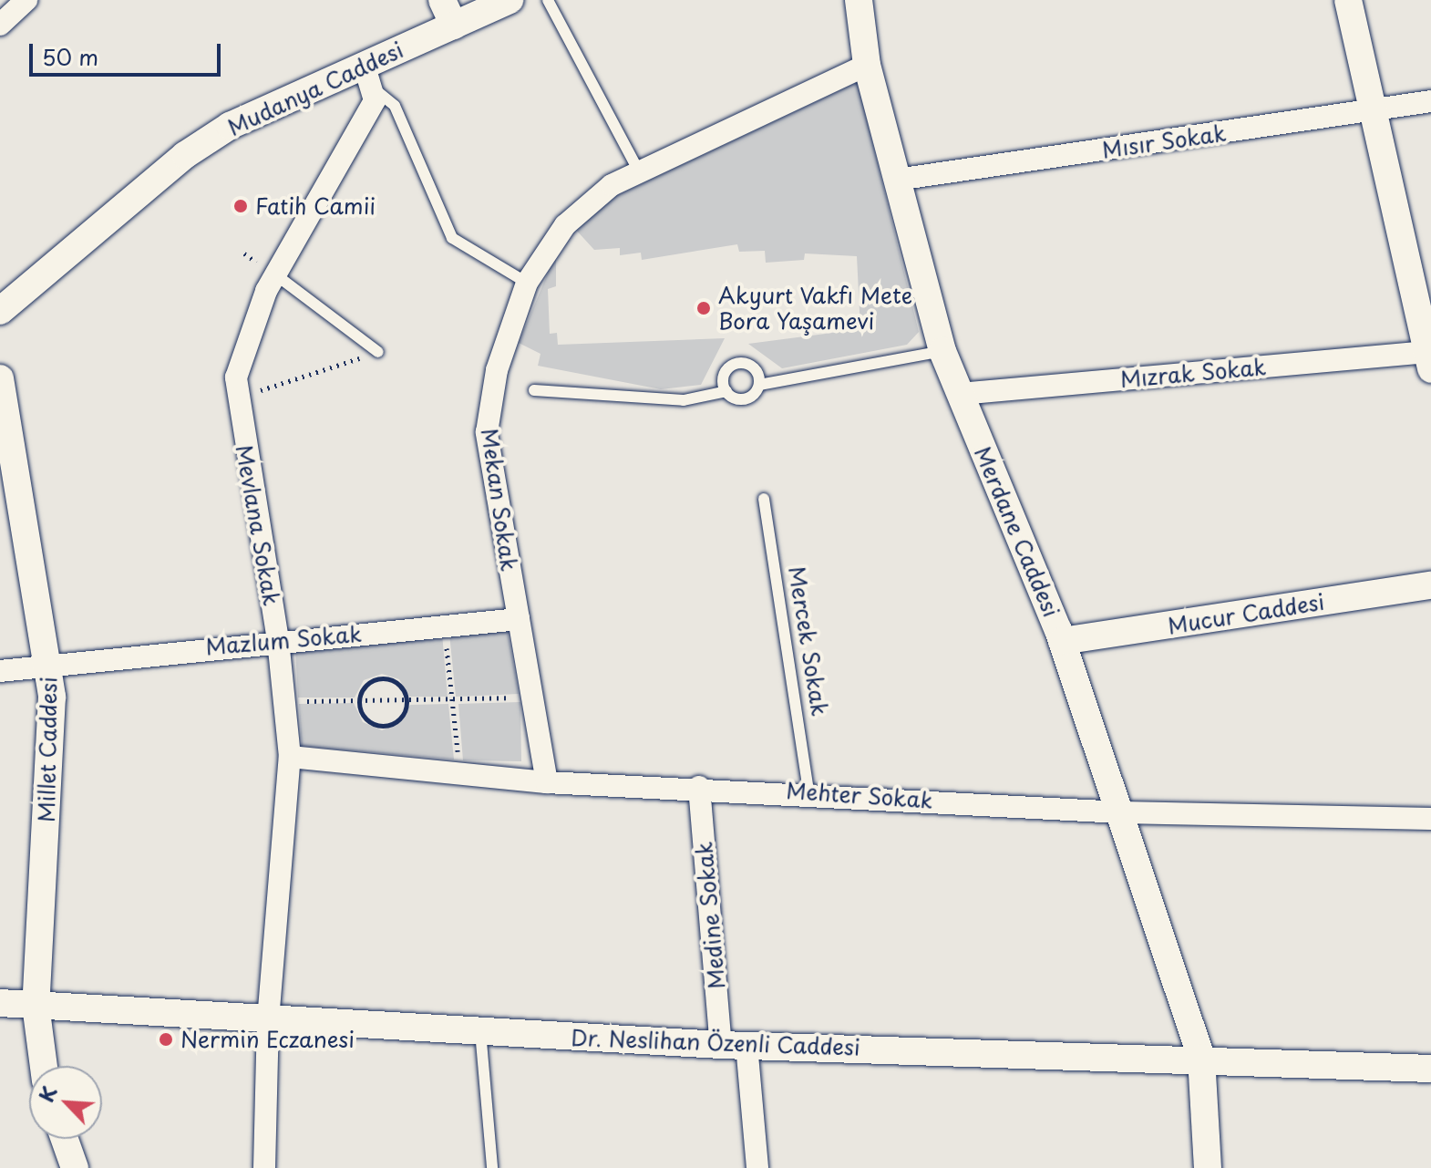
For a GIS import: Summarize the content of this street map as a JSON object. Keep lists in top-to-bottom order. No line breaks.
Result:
{"streets":{"street":["Mudanya Caddesi","Mısır Sokak","Mızrak Sokak","Mekan Sokak","Mevlana Sokak","Merdane Caddesi","Mucur Caddesi","Mazlum Sokak","Millet Caddesi","Mehter Sokak","Medine Sokak","Dr. Neslihan Özenli Caddesi"],"lane":["Mercek Sokak"]},"crossings":[["Mısır Sokak","Merdane Caddesi"],["Mızrak Sokak","Merdane Caddesi"],["Mekan Sokak","Merdane Caddesi"],["Mekan Sokak","Mazlum Sokak"],["Mekan Sokak","Mehter Sokak"],["Mevlana Sokak","Mazlum Sokak"],["Mevlana Sokak","Mehter Sokak"],["Mevlana Sokak","Dr. Neslihan Özenli Caddesi"],["Merdane Caddesi","Mucur Caddesi"],["Merdane Caddesi","Mehter Sokak"],["Merdane Caddesi","Dr. Neslihan Özenli Caddesi"],["Mazlum Sokak","Millet Caddesi"],["Mercek Sokak","Mehter Sokak"],["Millet Caddesi","Dr. Neslihan Özenli Caddesi"],["Mehter Sokak","Medine Sokak"],["Medine Sokak","Dr. Neslihan Özenli Caddesi"]],"places":["Fatih Camii","Akyurt Vakfı Mete Bora Yaşamevi","Nermin Eczanesi"],"scale_bar":"50 m","north":"top left"}
